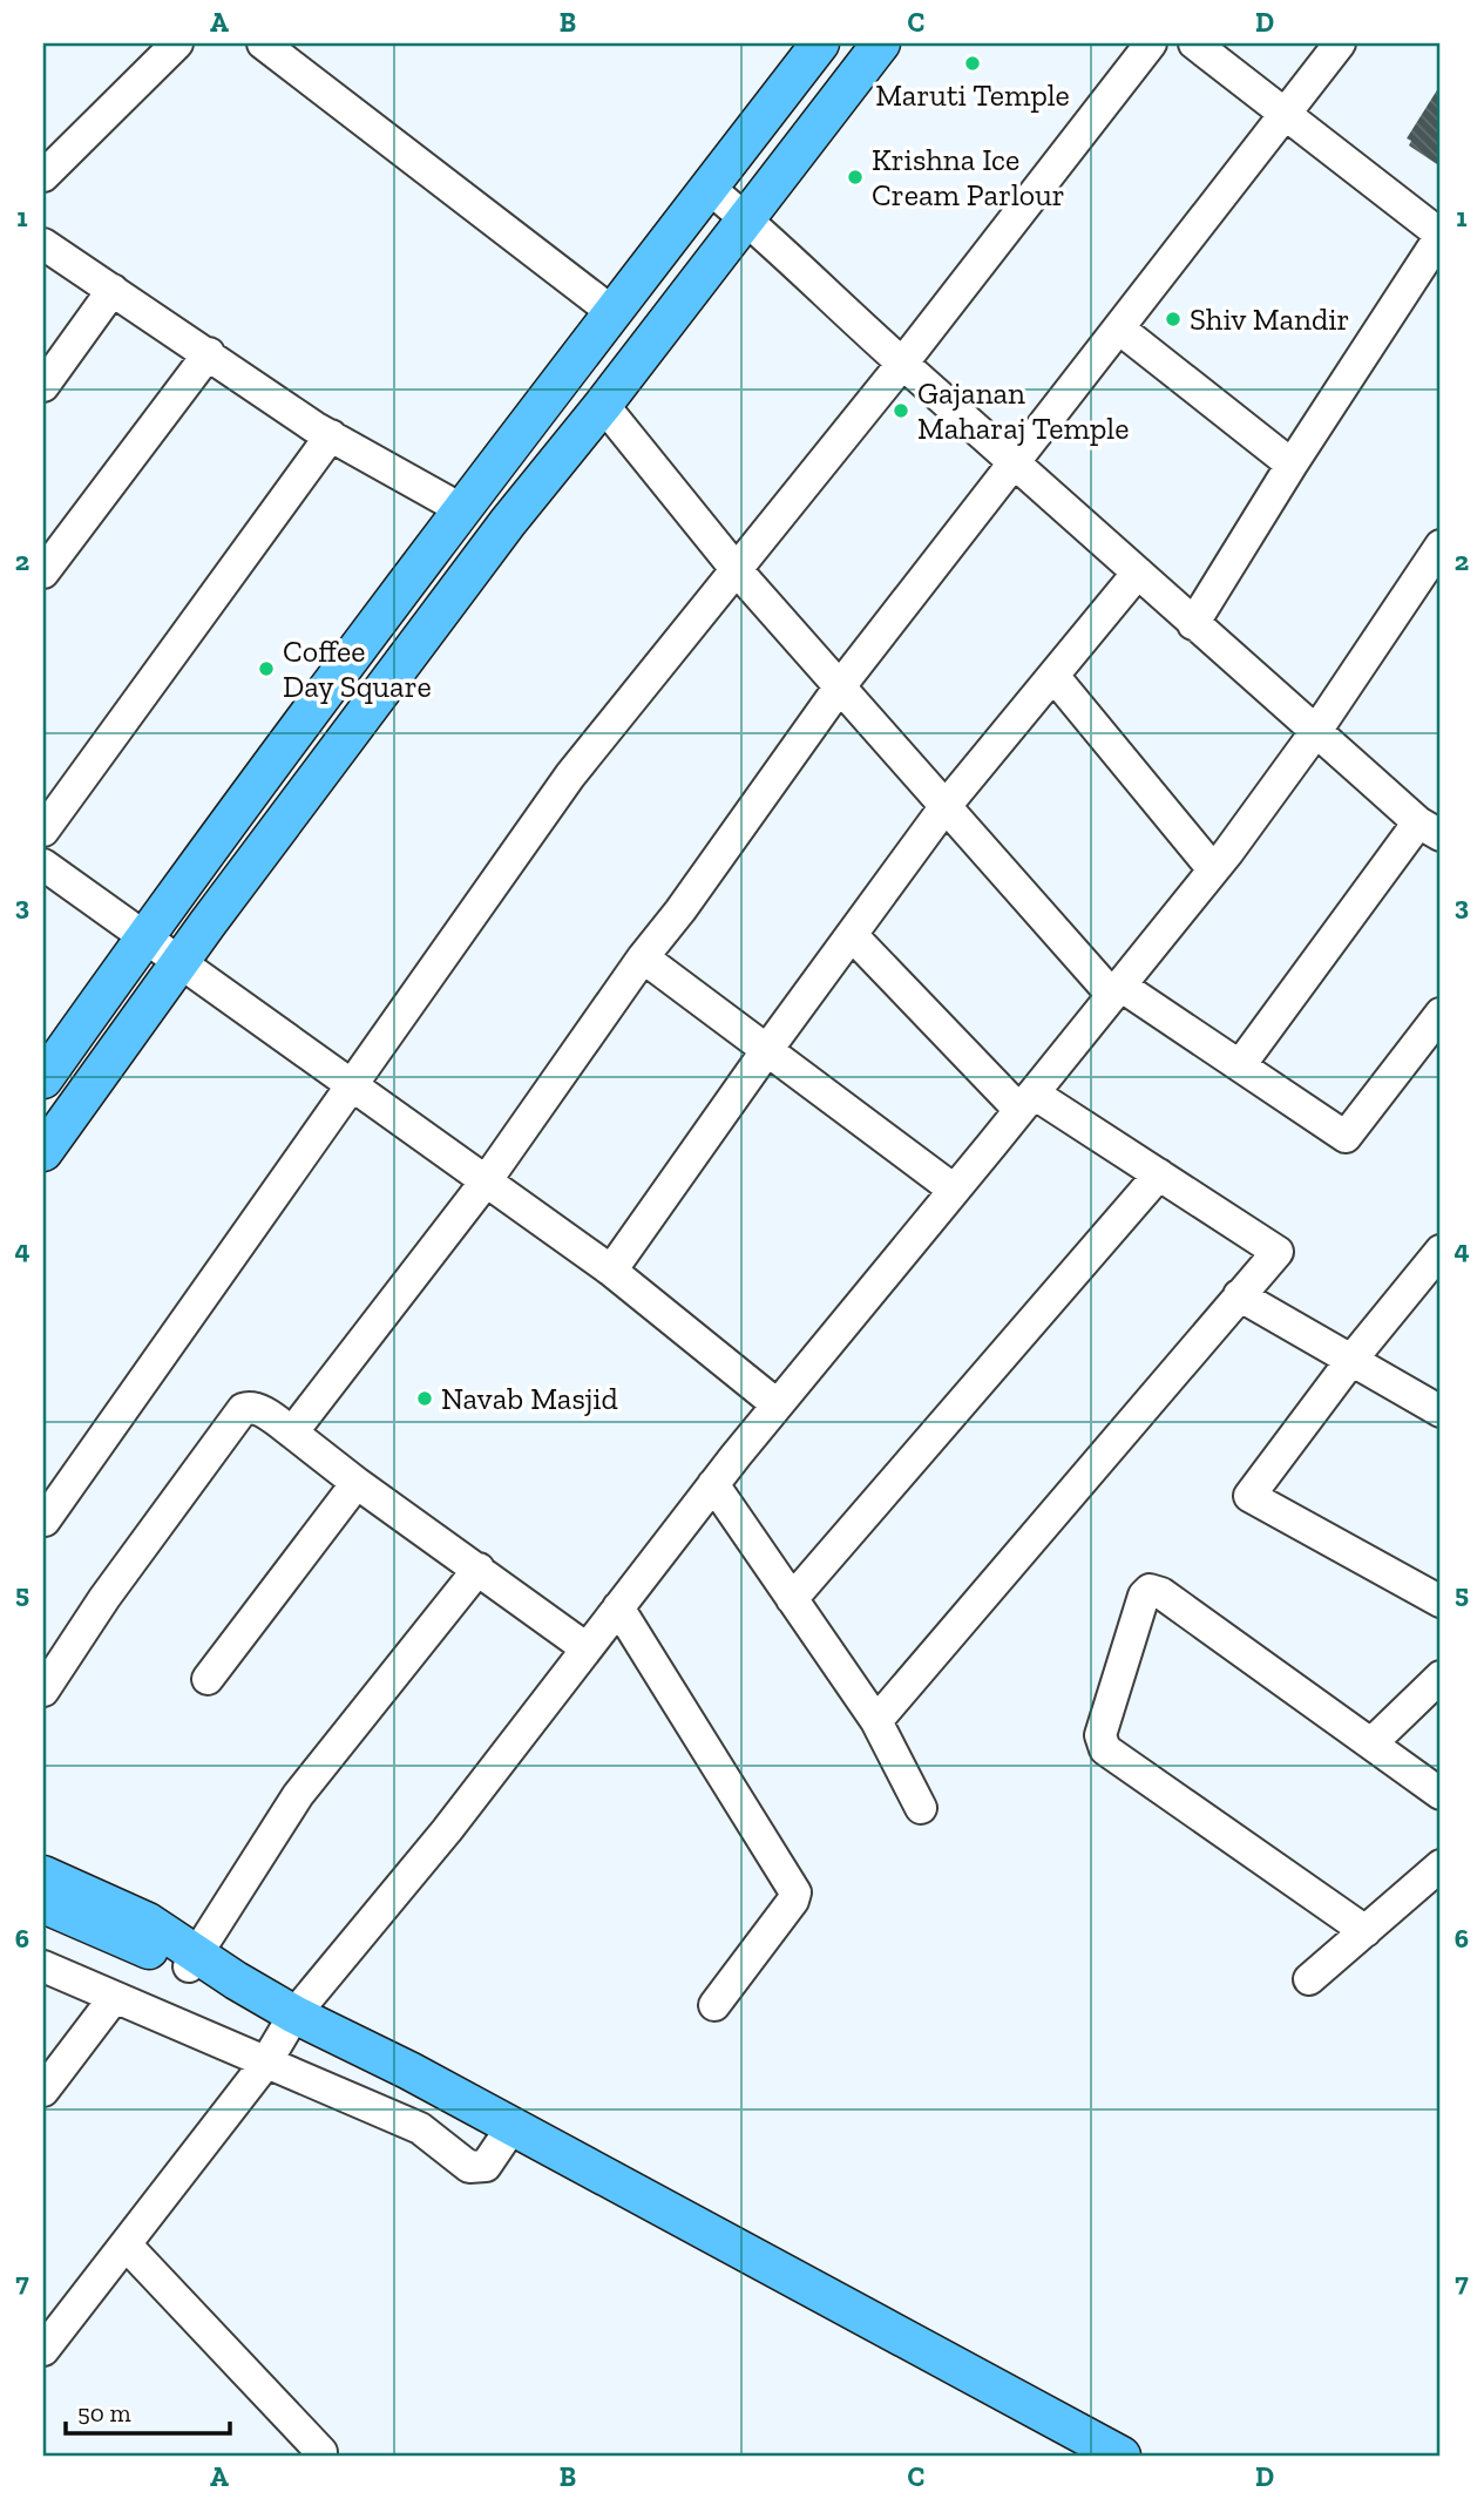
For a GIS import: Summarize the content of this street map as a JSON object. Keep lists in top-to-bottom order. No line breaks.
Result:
{"places":["Maruti Temple","Krishna Ice Cream Parlour","Shiv Mandir","Gajanan Maharaj Temple","Coffee Day Square","Navab Masjid"],"scale_bar":"50 m","grid":{"columns":["A","B","C","D"],"rows":["1","2","3","4","5","6","7"]}}
